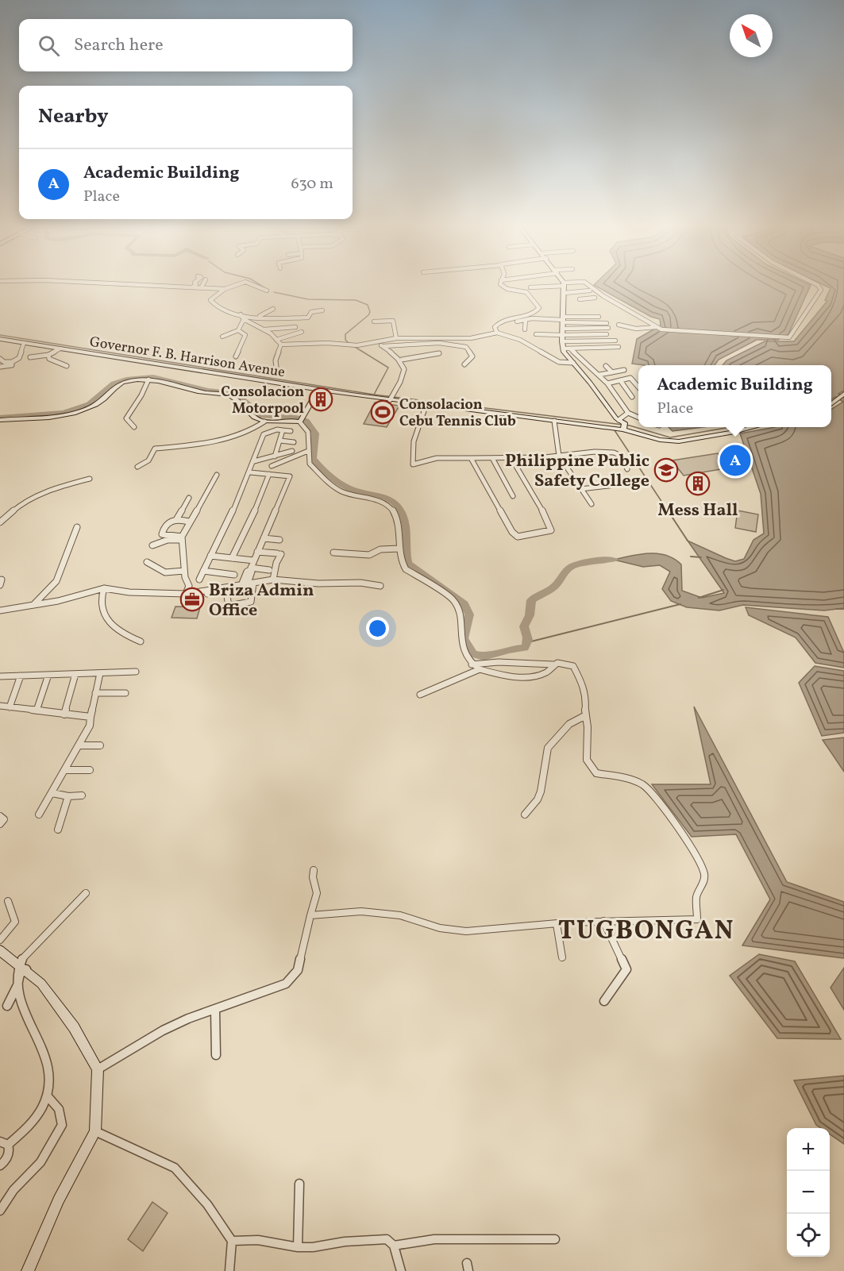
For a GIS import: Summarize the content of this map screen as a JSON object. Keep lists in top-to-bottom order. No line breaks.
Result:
{"streets":{"street":["Governor F. B. Harrison Avenue"]},"districts":["TUGBONGAN"],"places":{"building":["Consolacion Motorpool","Mess Hall"],"sports":["Consolacion Cebu Tennis Club"],"school or university":["Philippine Public Safety College"],"office":["Briza Admin Office"]},"north":"top left","page":{"search":"Search here","heading":"Nearby","list":[{"mark":"A","name":"Academic Building","note":"Place","value":"630 m"}],"popup":["Academic Building","Place"],"pins":"A","map_buttons":["+","−"]}}
